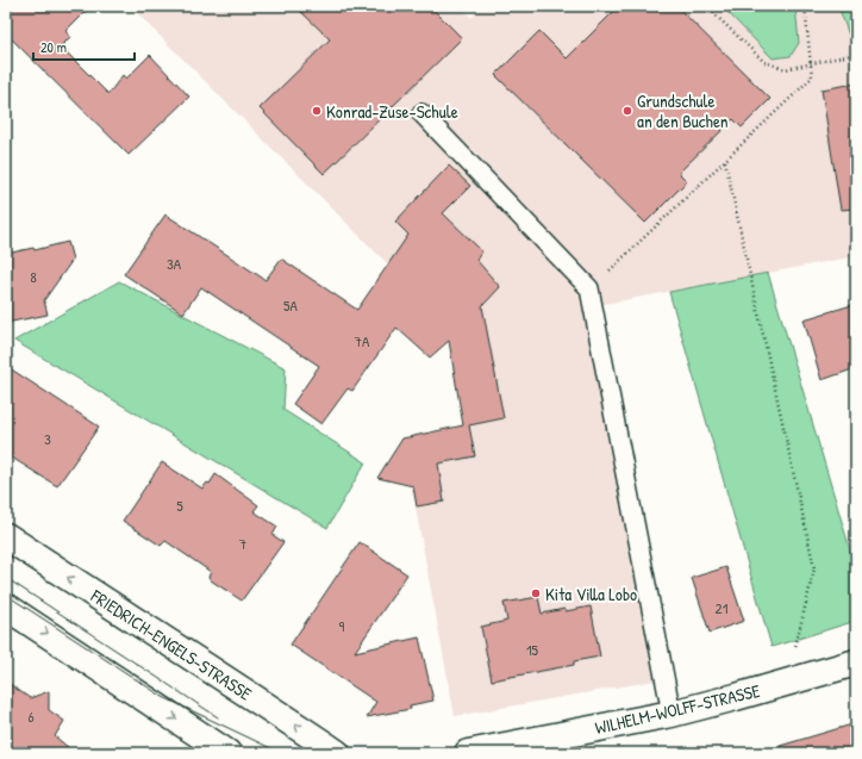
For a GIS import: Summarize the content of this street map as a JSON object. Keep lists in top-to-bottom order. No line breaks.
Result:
{"streets":{"main road":["FRIEDRICH-ENGELS-STRASSE","WILHELM-WOLFF-STRASSE"]},"places":["Konrad-Zuse-Schule","Grundschule an den Buchen","Kita Villa Lobo"],"house_numbers":["3A","8","5A","7A","3","5","7","21","9","15","6"],"scale_bar":"20 m"}
